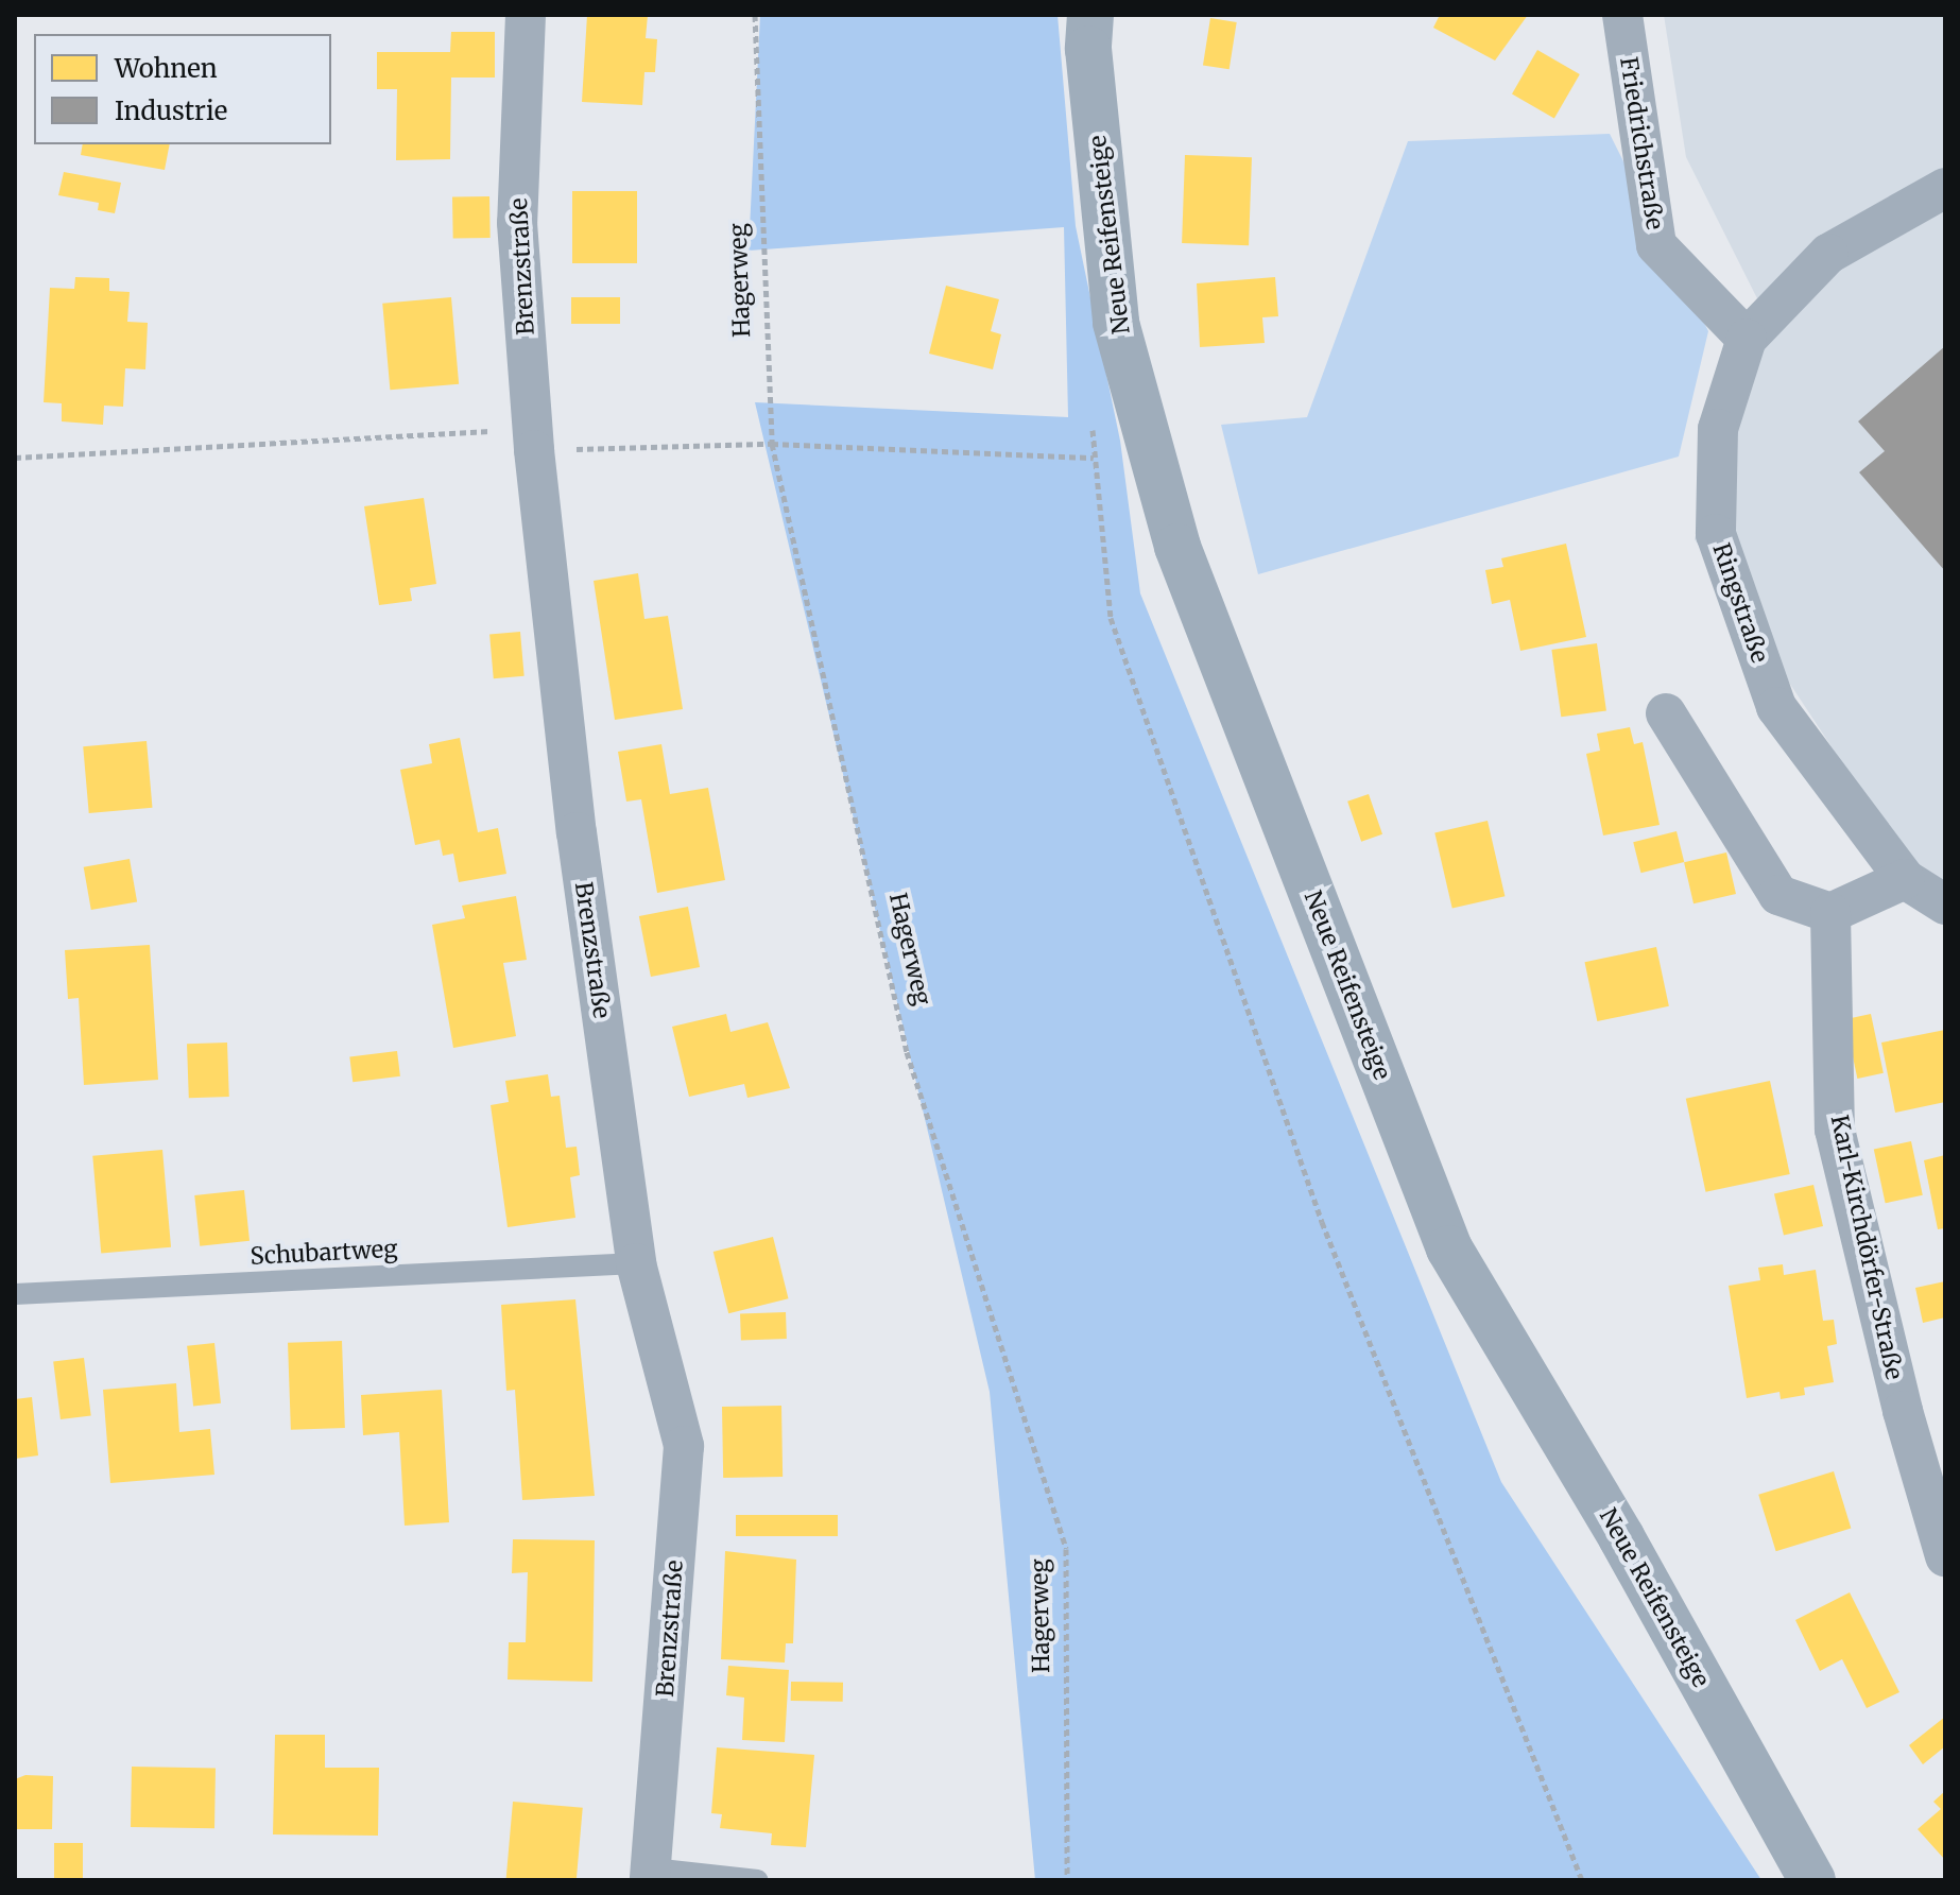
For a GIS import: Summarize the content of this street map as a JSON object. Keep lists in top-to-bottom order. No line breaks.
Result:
{"streets":{"main road":["Neue Reifensteige"],"street":["Friedrichstraße","Brenzstraße","Ringstraße","Karl-Kirchdörfer-Straße"],"lane":["Schubartweg"],"path":["Hagerweg"]},"crossings":[["Friedrichstraße","Ringstraße"],["Brenzstraße","Schubartweg"]],"legend":["Wohnen","Industrie"]}
